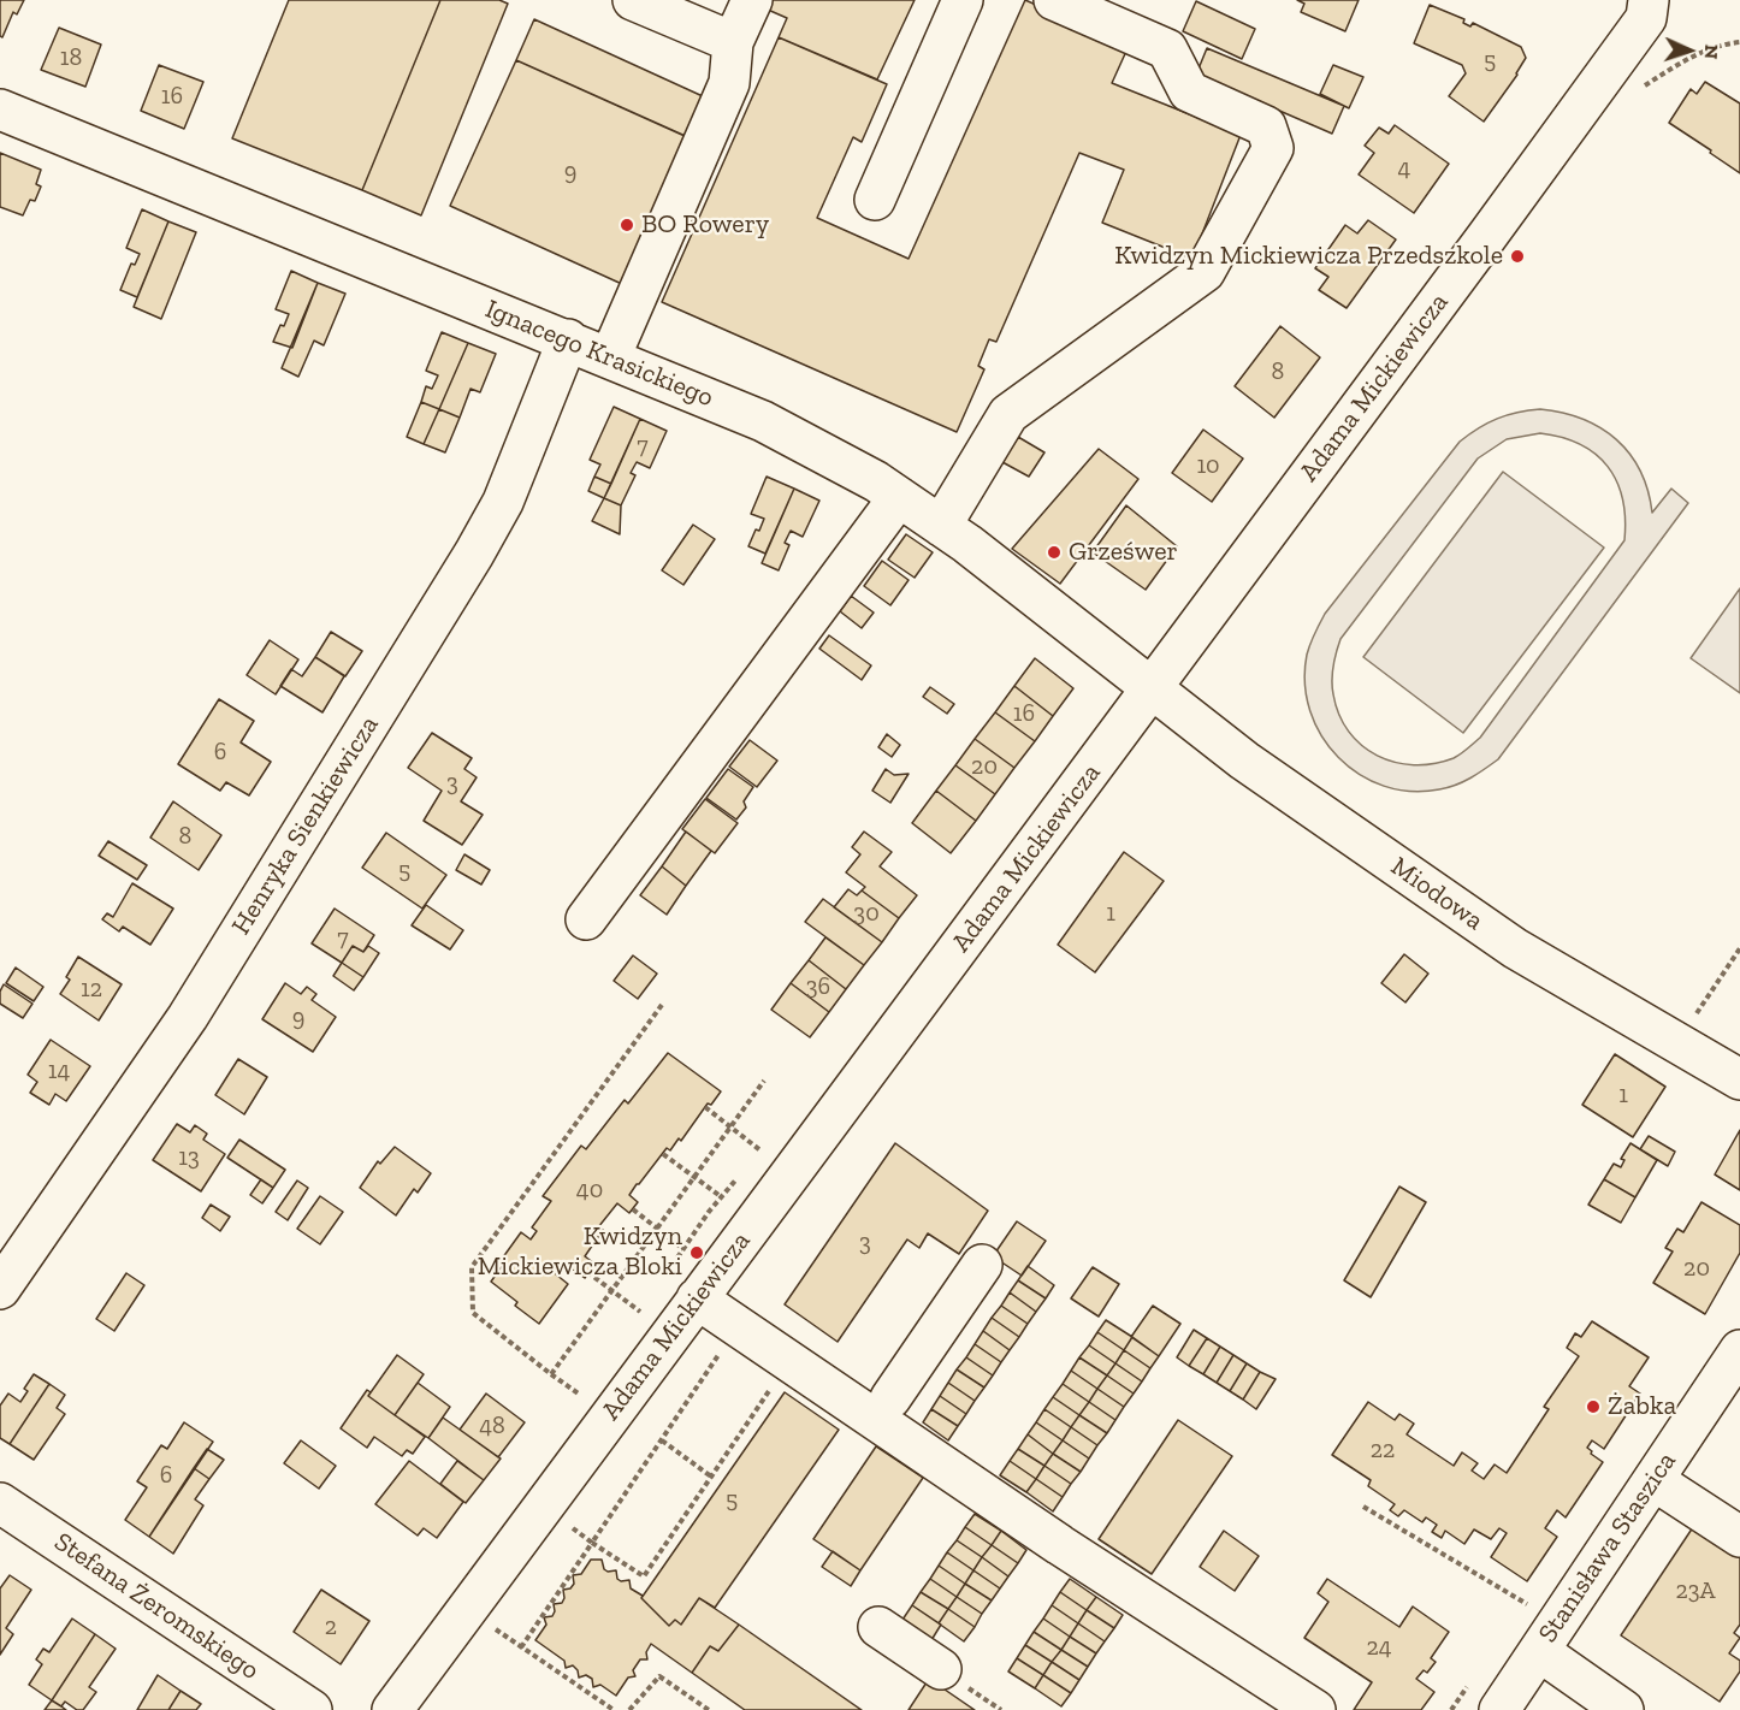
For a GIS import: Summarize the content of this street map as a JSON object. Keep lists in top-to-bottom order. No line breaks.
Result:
{"streets":{"street":["Ignacego Krasickiego","Adama Mickiewicza","Henryka Sienkiewicza","Miodowa","Stanisława Staszica","Stefana Żeromskiego"]},"crossings":[["Ignacego Krasickiego","Adama Mickiewicza"],["Ignacego Krasickiego","Henryka Sienkiewicza"],["Ignacego Krasickiego","Miodowa"],["Adama Mickiewicza","Miodowa"]],"places":["BO Rowery","Kwidzyn Mickiewicza Przedszkole","Grześwer","Kwidzyn Mickiewicza Bloki","Żabka"],"house_numbers":["18","5","16","4","9","8","7","10","16","6","20","3","8","5","30","1","7","36","12","9","14","1","13","40","3","20","48","22","6","5","23A","2","24"],"north":"right"}
